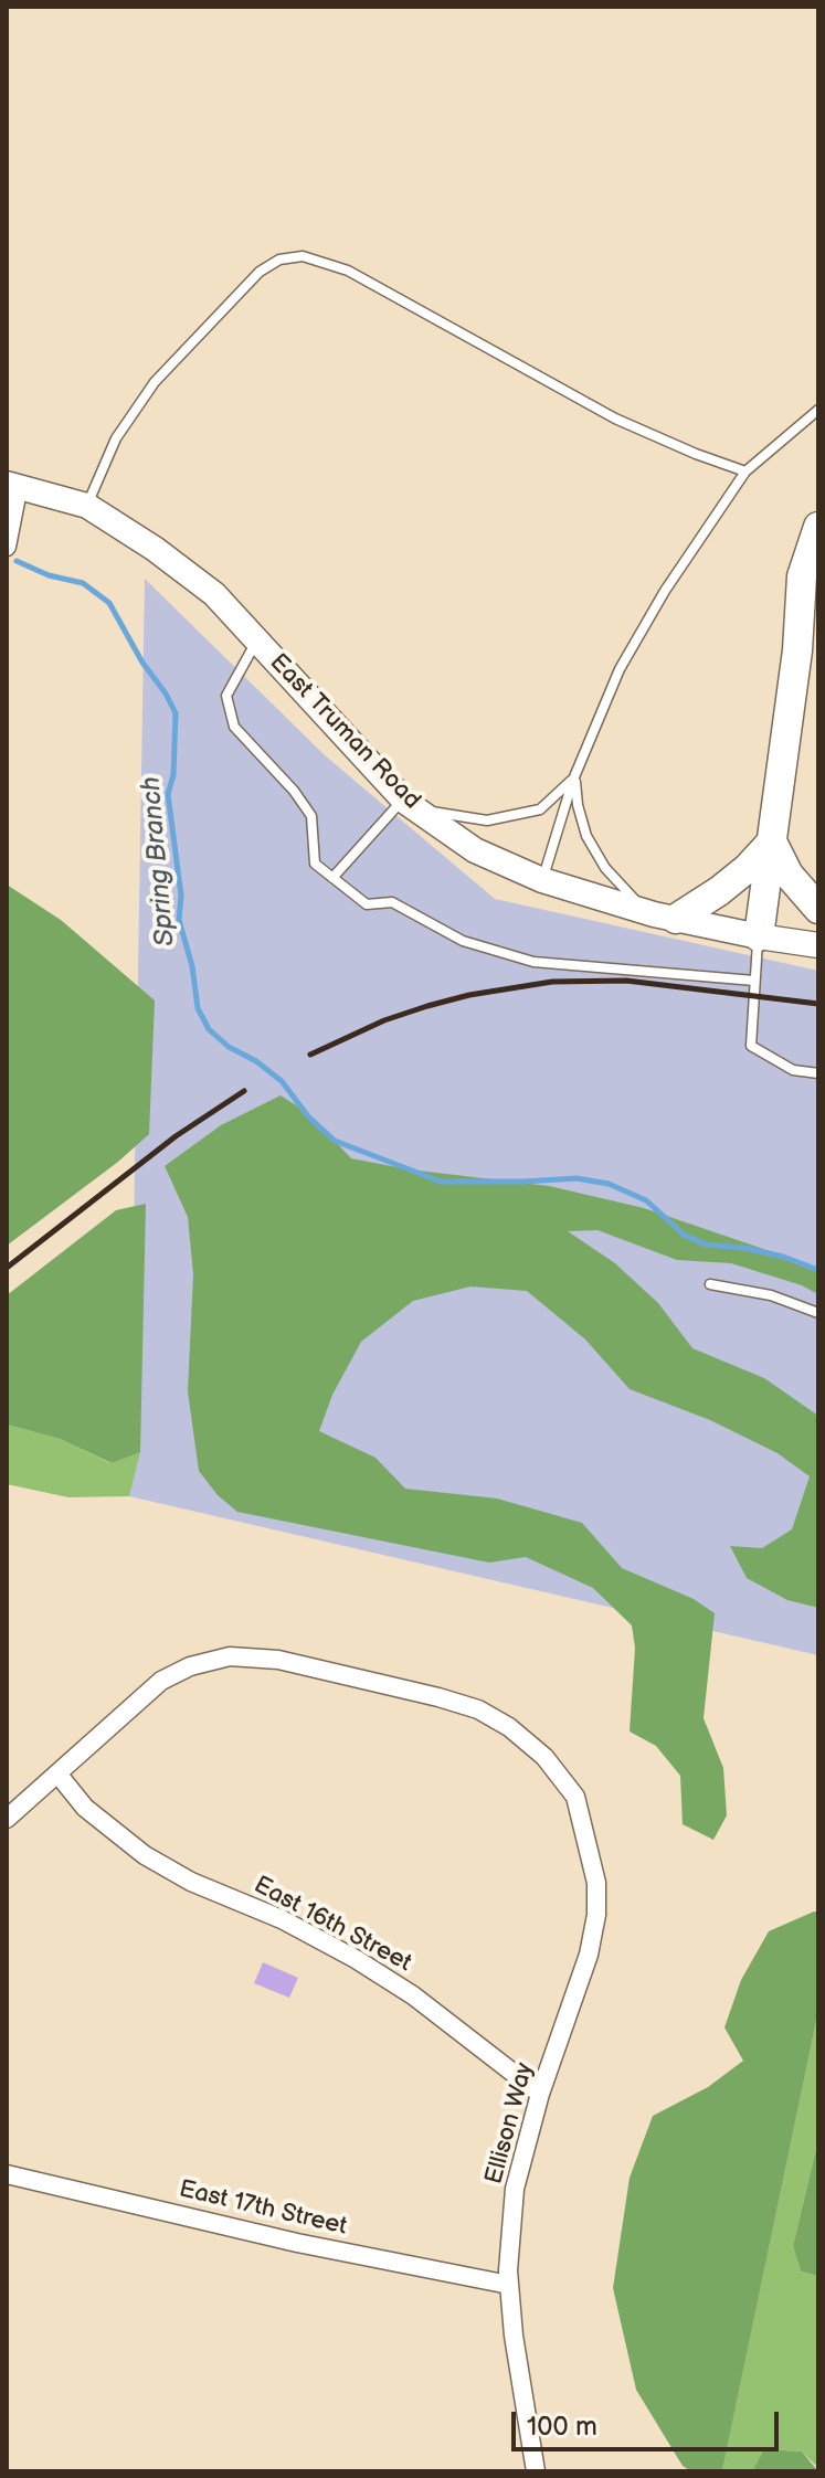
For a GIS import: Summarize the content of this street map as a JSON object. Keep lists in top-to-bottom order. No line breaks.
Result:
{"streets":{"main road":["East Truman Road"],"street":["East 16th Street","Ellison Way","East 17th Street"]},"crossings":[["East 16th Street","Ellison Way"],["Ellison Way","East 17th Street"]],"water":["Spring Branch"],"scale_bar":"100 m"}
